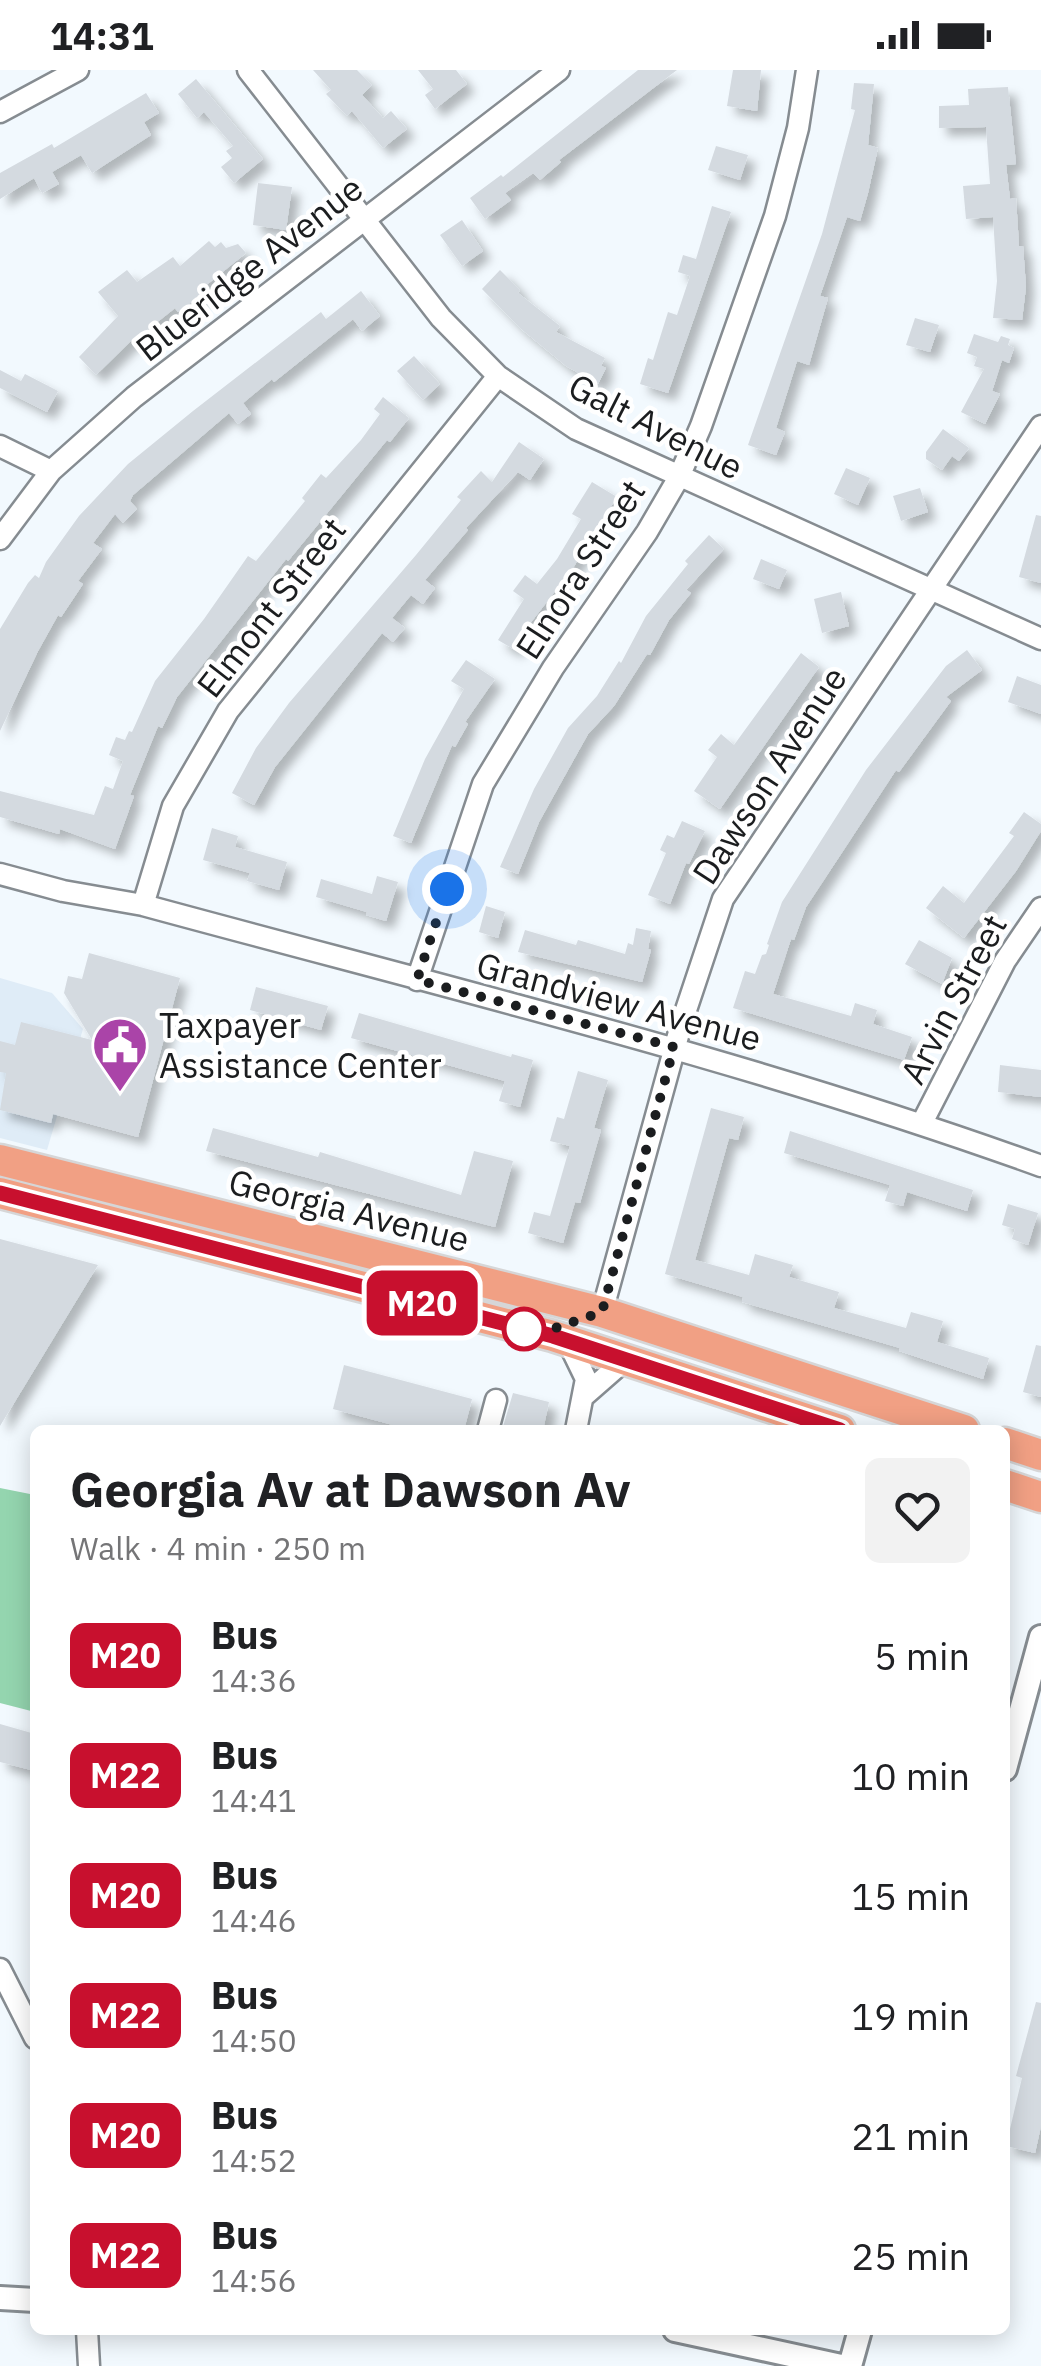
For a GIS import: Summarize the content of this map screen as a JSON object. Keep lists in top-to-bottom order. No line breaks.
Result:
{"streets":{"main road":["Georgia Avenue"],"street":["Blueridge Avenue","Galt Avenue","Elnora Street","Elmont Street","Dawson Avenue","Arvin Street","Grandview Avenue"]},"crossings":[["Blueridge Avenue","Galt Avenue"],["Galt Avenue","Elnora Street"],["Galt Avenue","Elmont Street"],["Galt Avenue","Dawson Avenue"],["Elnora Street","Grandview Avenue"],["Elmont Street","Grandview Avenue"],["Dawson Avenue","Grandview Avenue"],["Dawson Avenue","Georgia Avenue"],["Arvin Street","Grandview Avenue"]],"places":{"public building":["Taxpayer Assistance Center"]},"lines":["bus line M20"],"page":{"status":"14:31","on_map":"M20","heading":["Georgia Av at Dawson Av","Walk · 4 min · 250 m"],"list":[{"mark":"M20","name":"Bus","note":"14:36","value":"5 min"},{"mark":"M22","name":"Bus","note":"14:41","value":"10 min"},{"mark":"M20","name":"Bus","note":"14:46","value":"15 min"},{"mark":"M22","name":"Bus","note":"14:50","value":"19 min"},{"mark":"M20","name":"Bus","note":"14:52","value":"21 min"},{"mark":"M22","name":"Bus","note":"14:56","value":"25 min"}]}}
